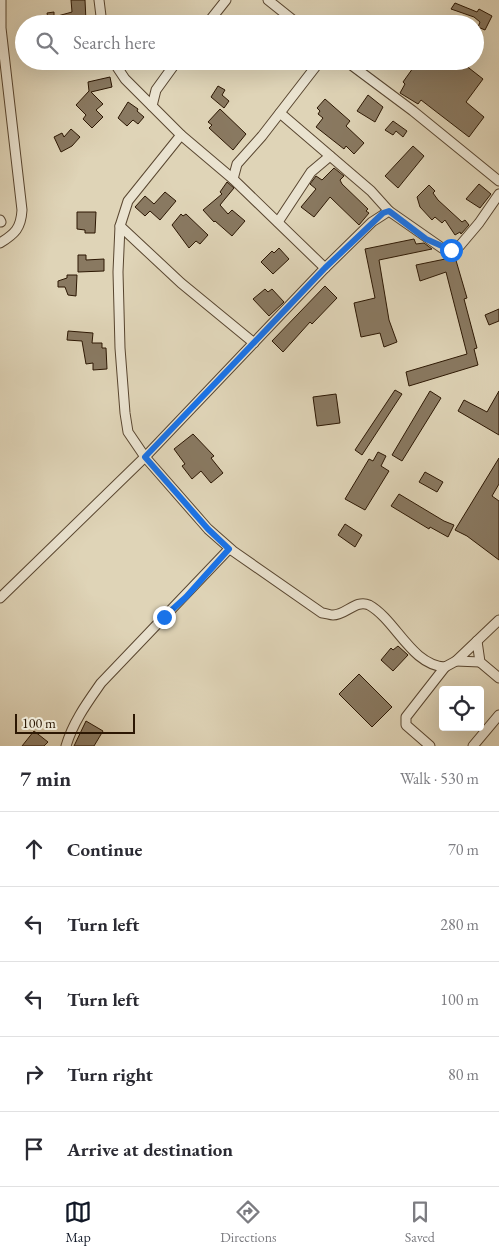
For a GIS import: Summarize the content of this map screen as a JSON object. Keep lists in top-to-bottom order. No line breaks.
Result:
{"scale_bar":"100 m","page":{"search":"Search here","scale":"100 m","heading":["7 min","Walk · 530 m"],"list":[["Continue","70 m"],["Turn left","280 m"],["Turn left","100 m"],["Turn right","80 m"],"Arrive at destination"],"nav":["Map","Directions","Saved"]}}
